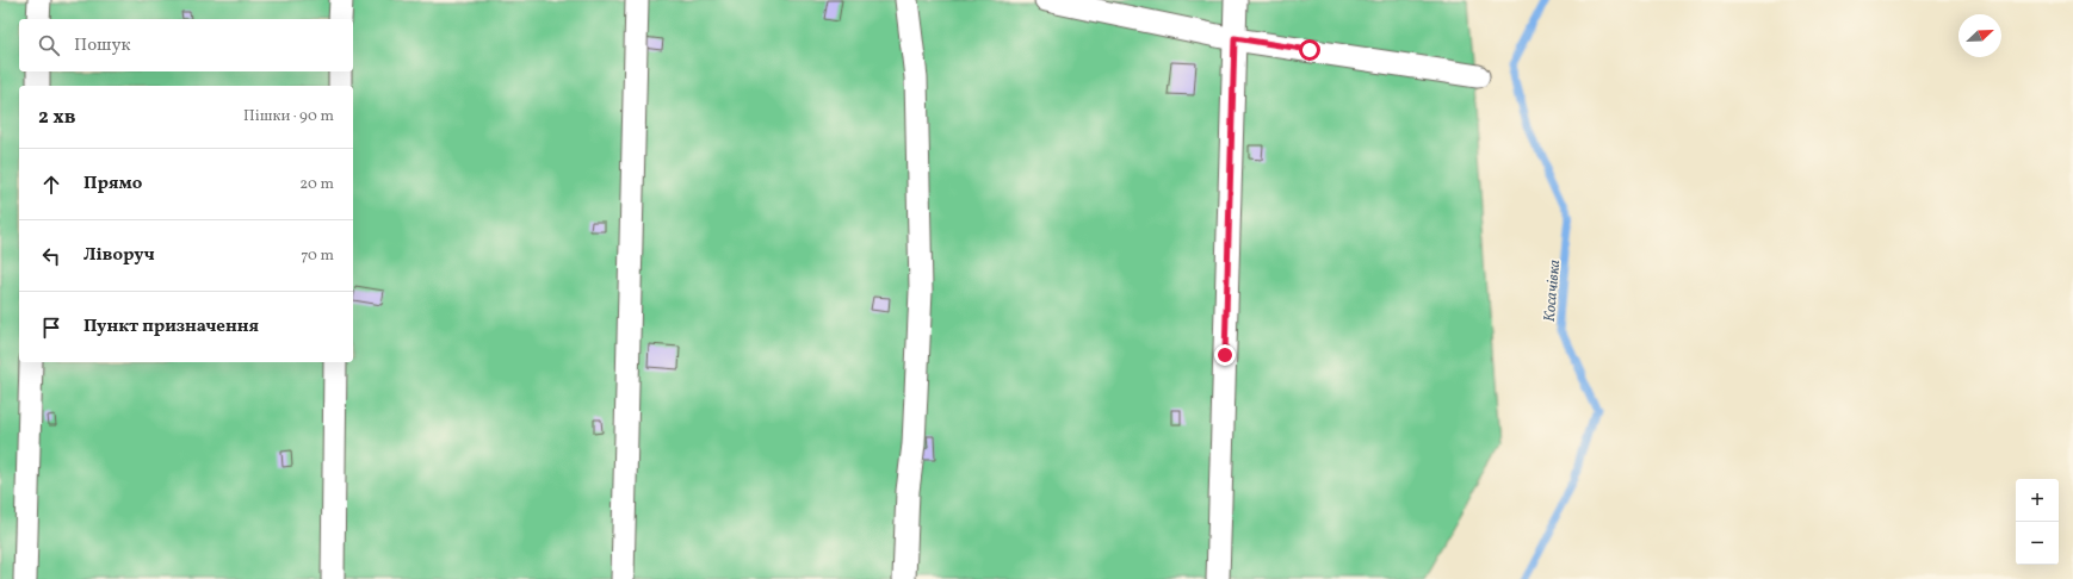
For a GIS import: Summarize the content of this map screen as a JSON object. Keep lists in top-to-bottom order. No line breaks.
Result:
{"water":["Косачівка"],"north":"top right","page":{"search":"Пошук","heading":["2 хв","Пішки · 90 m"],"list":[["Прямо","20 m"],["Ліворуч","70 m"],"Пункт призначення"],"map_buttons":["+","−"]}}
